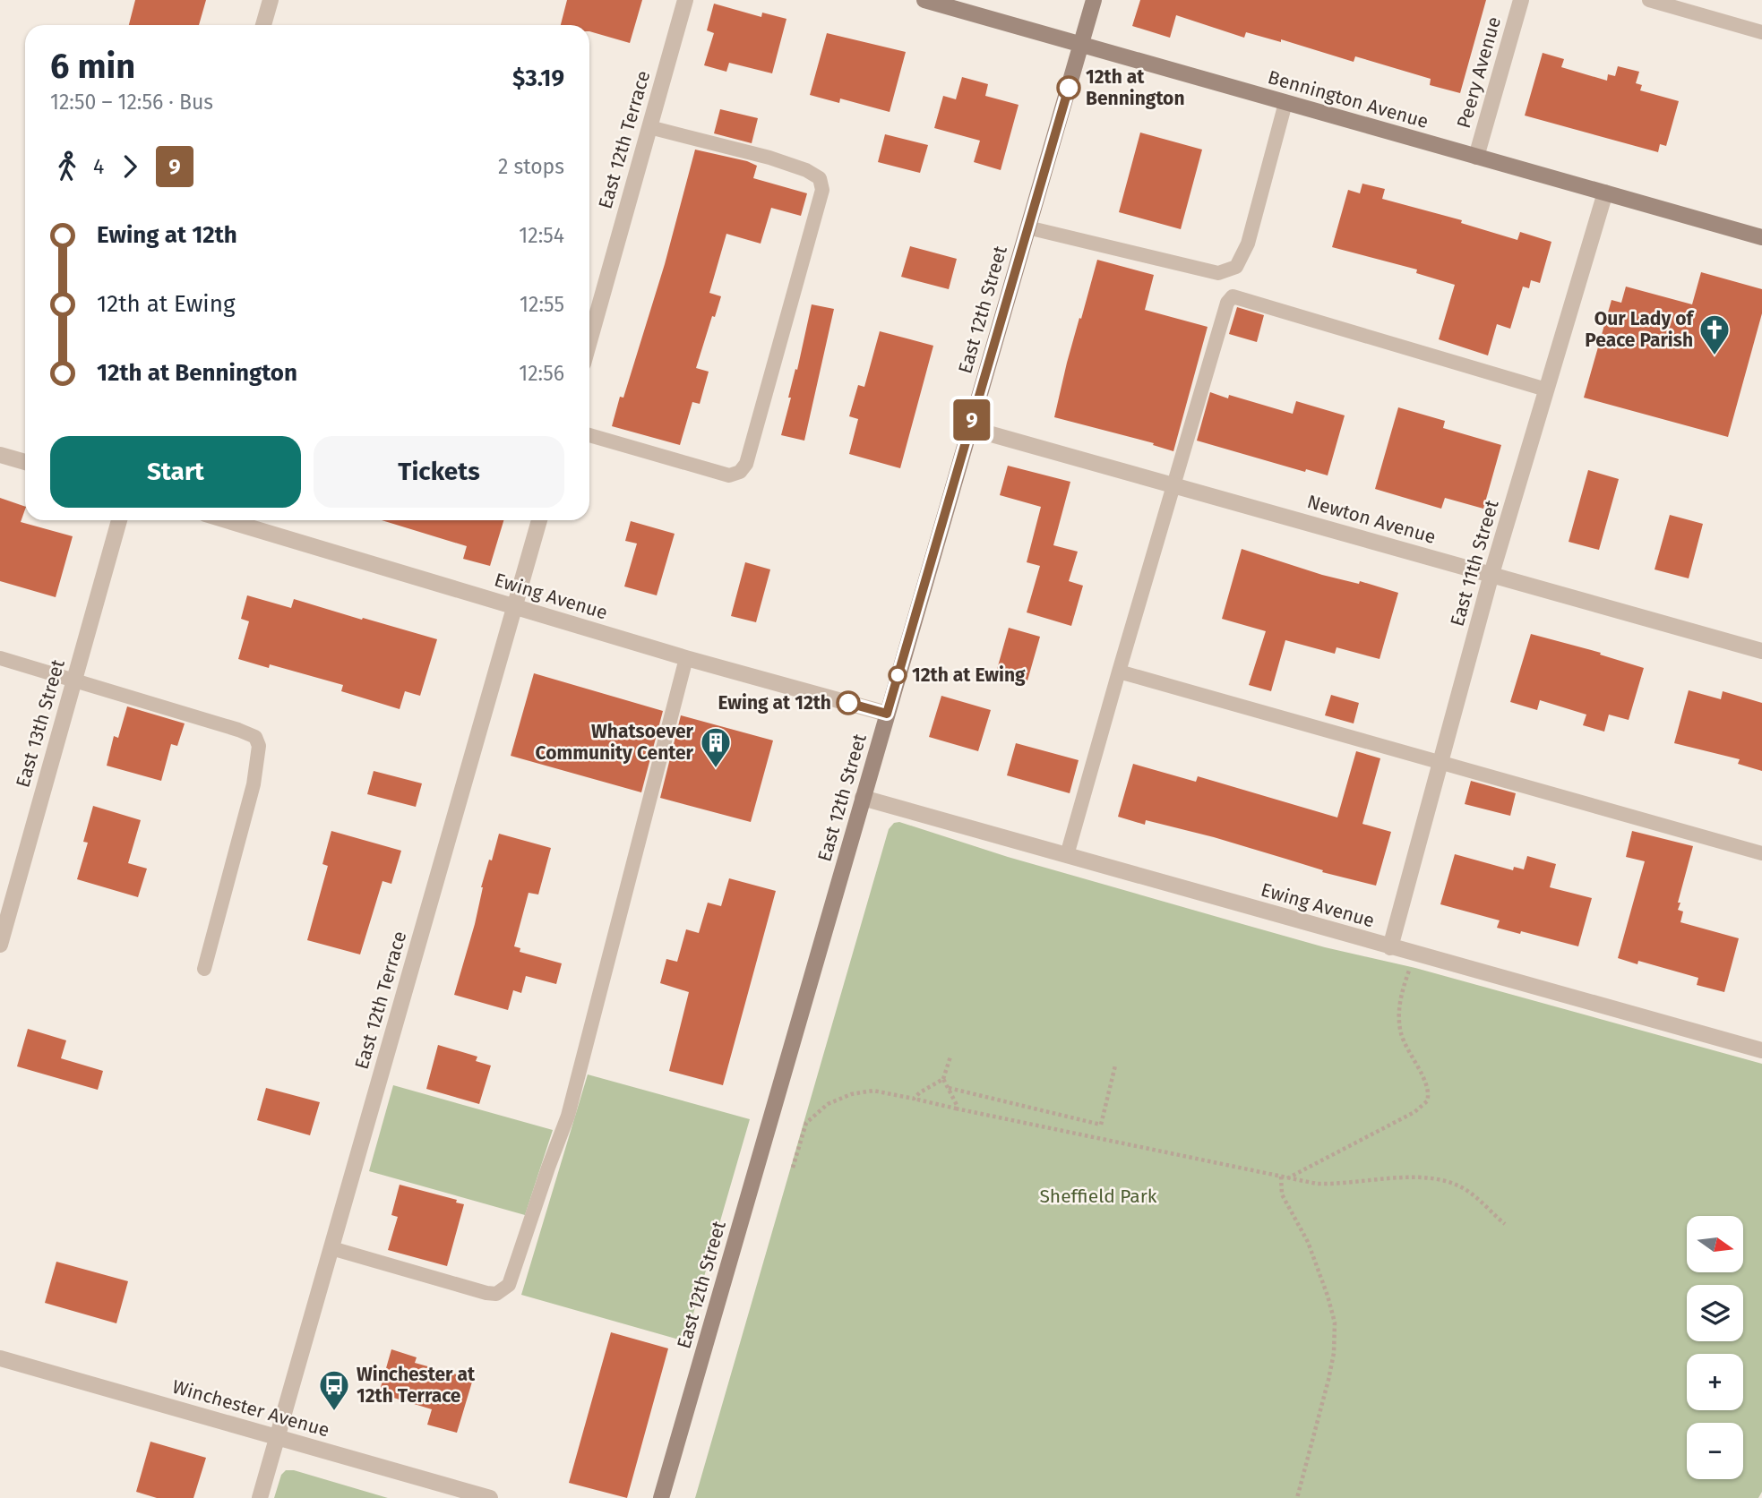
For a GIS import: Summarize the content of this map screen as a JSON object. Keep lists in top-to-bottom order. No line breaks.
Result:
{"streets":{"street":["Peery Avenue","Bennington Avenue","East 12th Terrace","East 12th Street","Newton Avenue","East 11th Street","Ewing Avenue","East 13th Street","Winchester Avenue"]},"crossings":[["Peery Avenue","Bennington Avenue"],["Bennington Avenue","East 12th Street"],["Bennington Avenue","East 11th Street"],["East 12th Terrace","Ewing Avenue"],["East 12th Terrace","Winchester Avenue"],["East 12th Street","Newton Avenue"],["East 12th Street","Ewing Avenue"],["Newton Avenue","East 11th Street"],["East 11th Street","Ewing Avenue"]],"parks":["Sheffield Park"],"places":{"other":["12th at Bennington","12th at Ewing","Ewing at 12th"],"church":["Our Lady of Peace Parish"],"building":["Whatsoever Community Center"],"bus stop":["Winchester at 12th Terrace"]},"lines":["bus line 9"],"north":"right","page":{"on_map":"9","heading":["6 min","12:50 – 12:56 · Bus","$3.19"],"legs":["4","9","2 stops"],"list":[{"name":"Ewing at 12th","value":"12:54"},{"name":"12th at Ewing","value":"12:55"},{"name":"12th at Bennington","value":"12:56"}],"buttons":["Start","Tickets"],"map_buttons":["+","−"]}}
